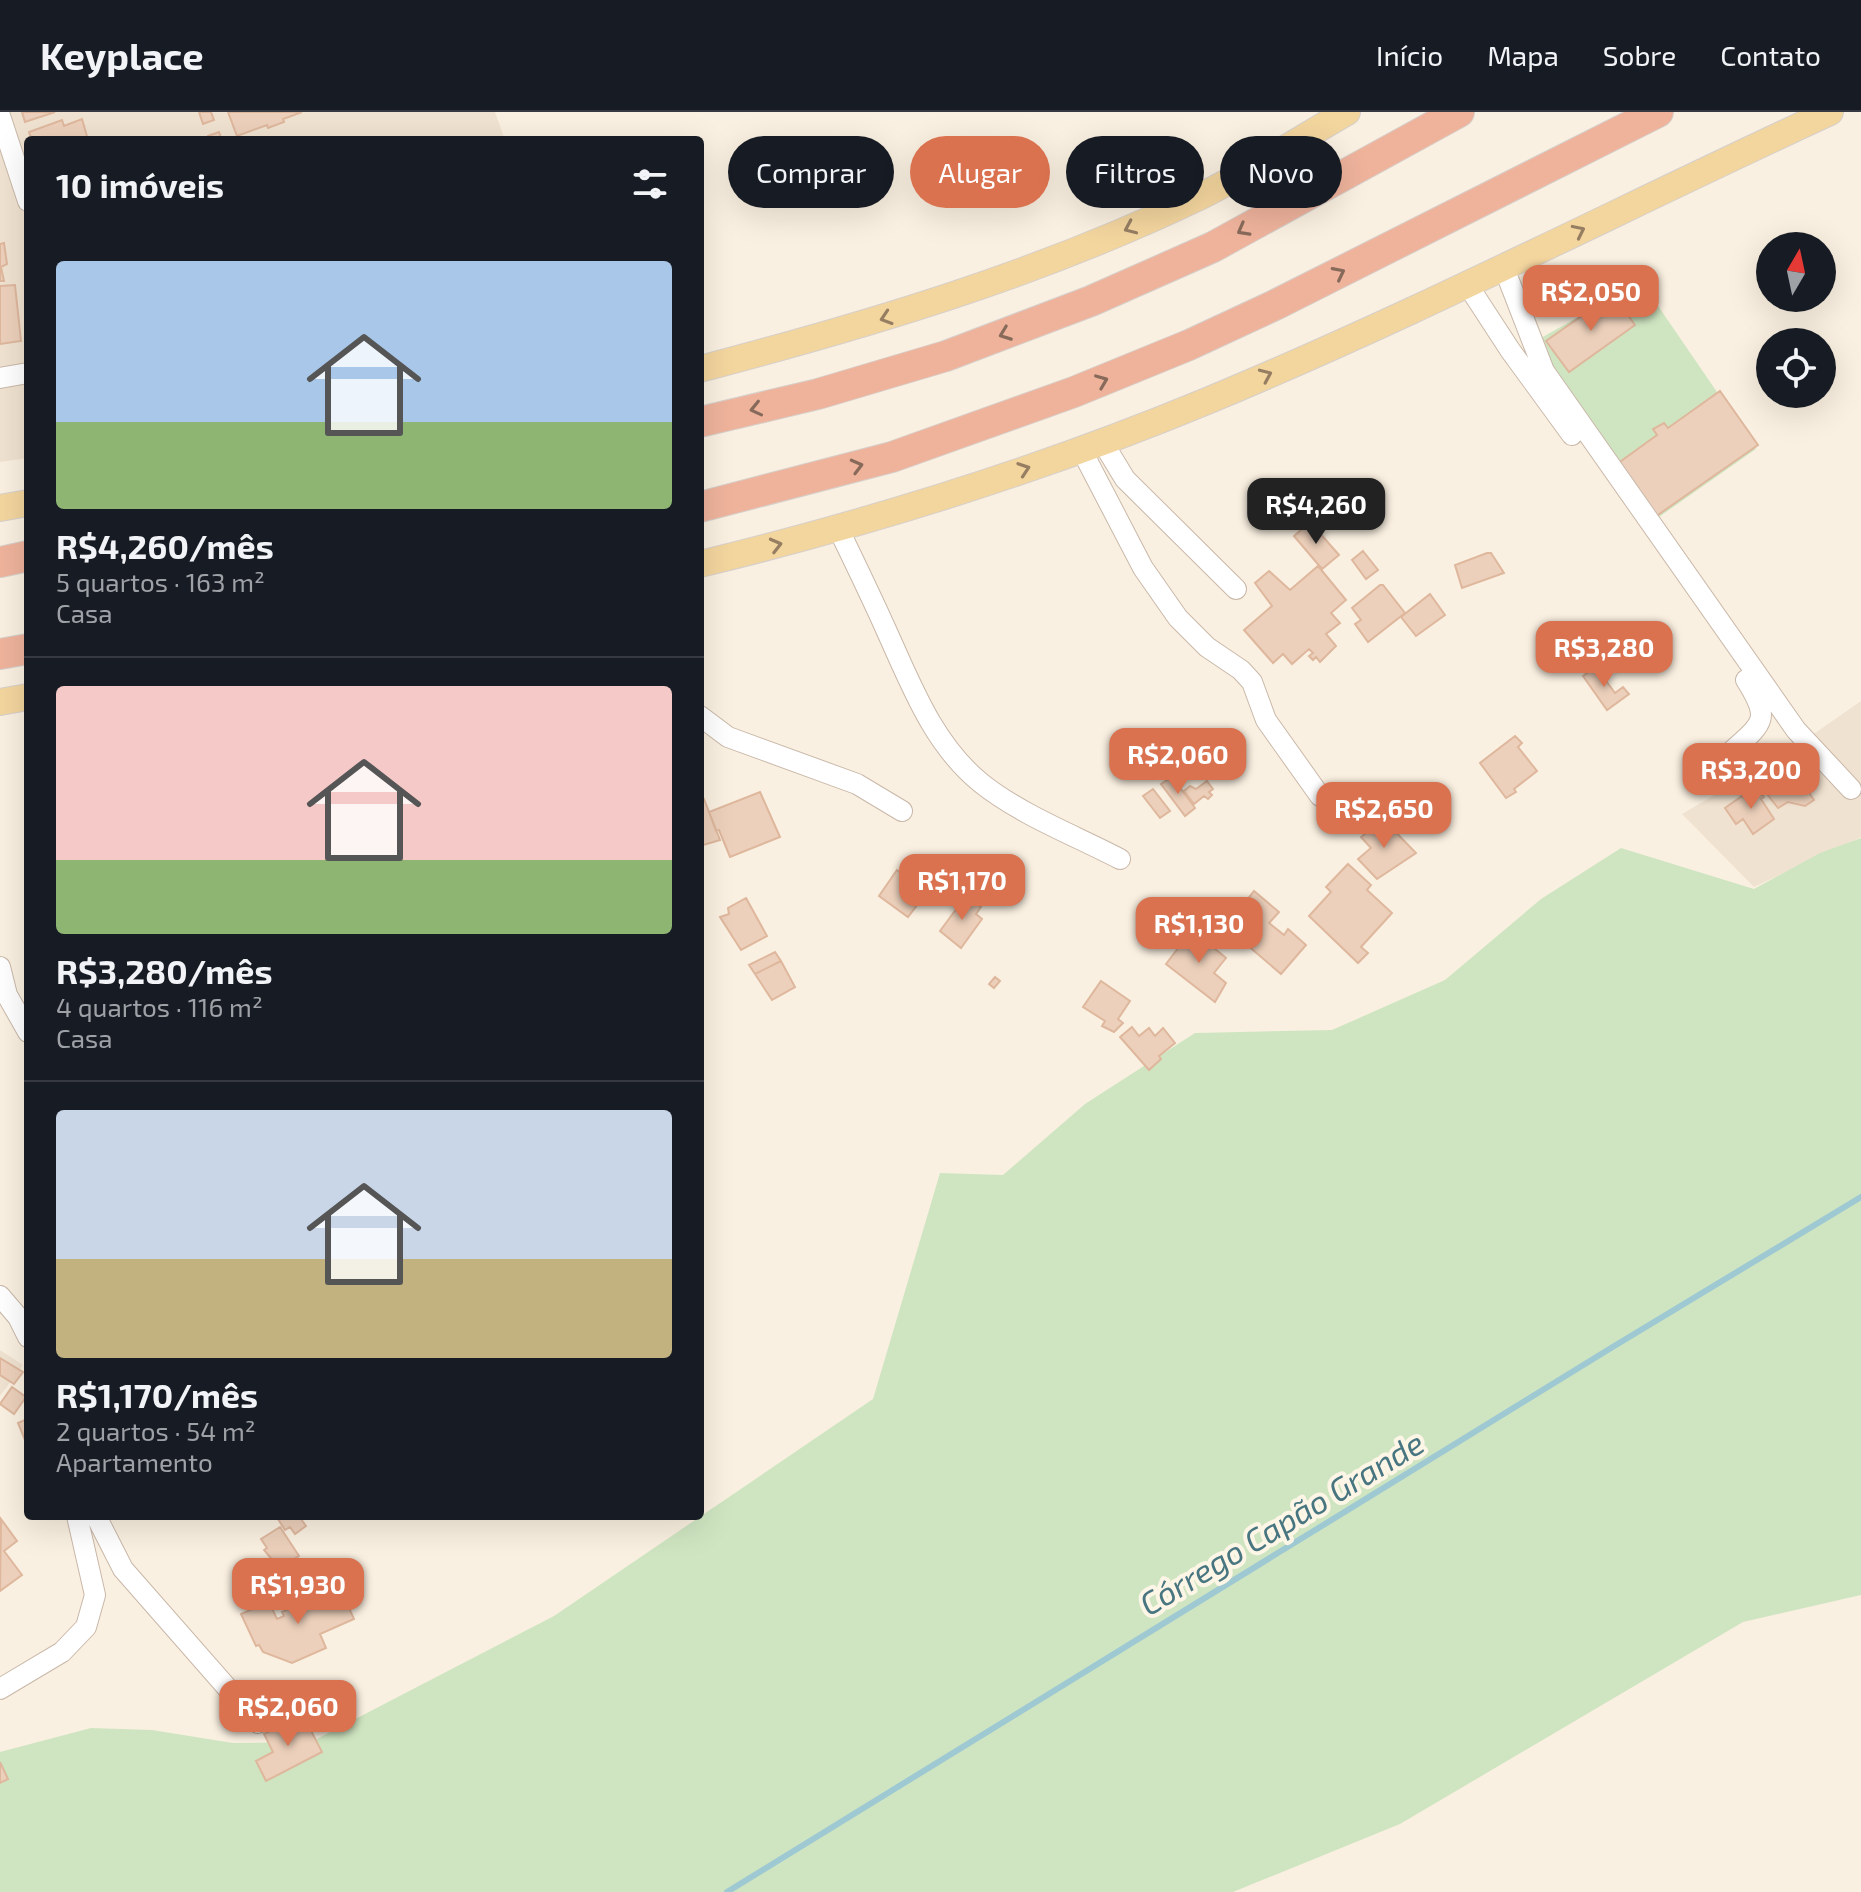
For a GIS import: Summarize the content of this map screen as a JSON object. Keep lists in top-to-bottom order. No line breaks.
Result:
{"water":["Córrego Capão Grande"],"north":"top","page":{"header":"Keyplace","nav":["Início","Mapa","Sobre","Contato"],"chip":["Comprar","Alugar","Filtros","Novo"],"heading":"10 imóveis","list":[{"name":"R$4,260/mês","note":"5 quartos · 163 m² · Casa"},{"name":"R$3,280/mês","note":"4 quartos · 116 m² · Casa"},{"name":"R$1,170/mês","note":"2 quartos · 54 m² · Apartamento"}],"price":["R$2,050","R$4,260","R$3,280","R$2,060","R$3,200","R$2,650","R$1,170","R$1,130","R$1,930","R$2,060"]}}
